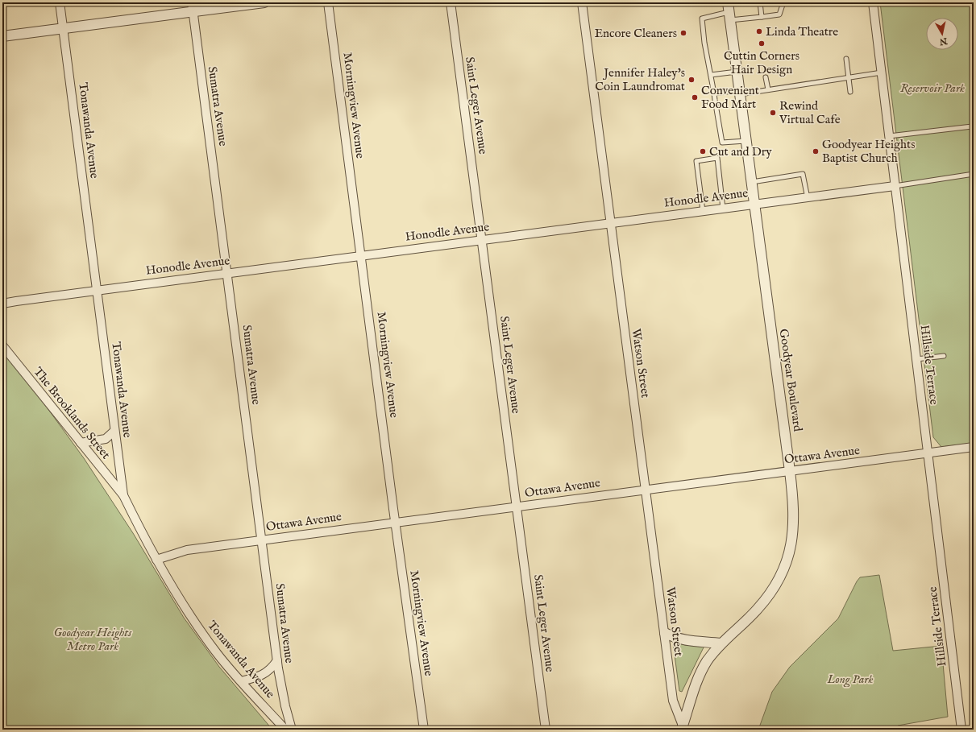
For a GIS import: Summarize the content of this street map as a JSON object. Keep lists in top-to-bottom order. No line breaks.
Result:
{"streets":{"street":["Morningview Avenue","Saint Leger Avenue","Sumatra Avenue","Tonawanda Avenue","Honodle Avenue","Watson Street","Hillside Terrace","Goodyear Boulevard","The Brooklands Street","Ottawa Avenue"]},"crossings":[["Morningview Avenue","Honodle Avenue"],["Morningview Avenue","Ottawa Avenue"],["Saint Leger Avenue","Honodle Avenue"],["Saint Leger Avenue","Ottawa Avenue"],["Sumatra Avenue","Honodle Avenue"],["Sumatra Avenue","Ottawa Avenue"],["Tonawanda Avenue","Honodle Avenue"],["Tonawanda Avenue","The Brooklands Street"],["Tonawanda Avenue","Ottawa Avenue"],["Honodle Avenue","Watson Street"],["Honodle Avenue","Hillside Terrace"],["Honodle Avenue","Goodyear Boulevard"],["Watson Street","Goodyear Boulevard"],["Watson Street","Ottawa Avenue"],["Hillside Terrace","Ottawa Avenue"],["Goodyear Boulevard","Ottawa Avenue"]],"parks":["Reservoir Park","Goodyear Heights Metro Park","Long Park"],"places":["Linda Theatre","Encore Cleaners","Cuttin Corners Hair Design","Jennifer Haley's Coin Laundromat","Convenient Food Mart","Rewind Virtual Cafe","Cut and Dry","Goodyear Heights Baptist Church"],"north":"bottom"}
